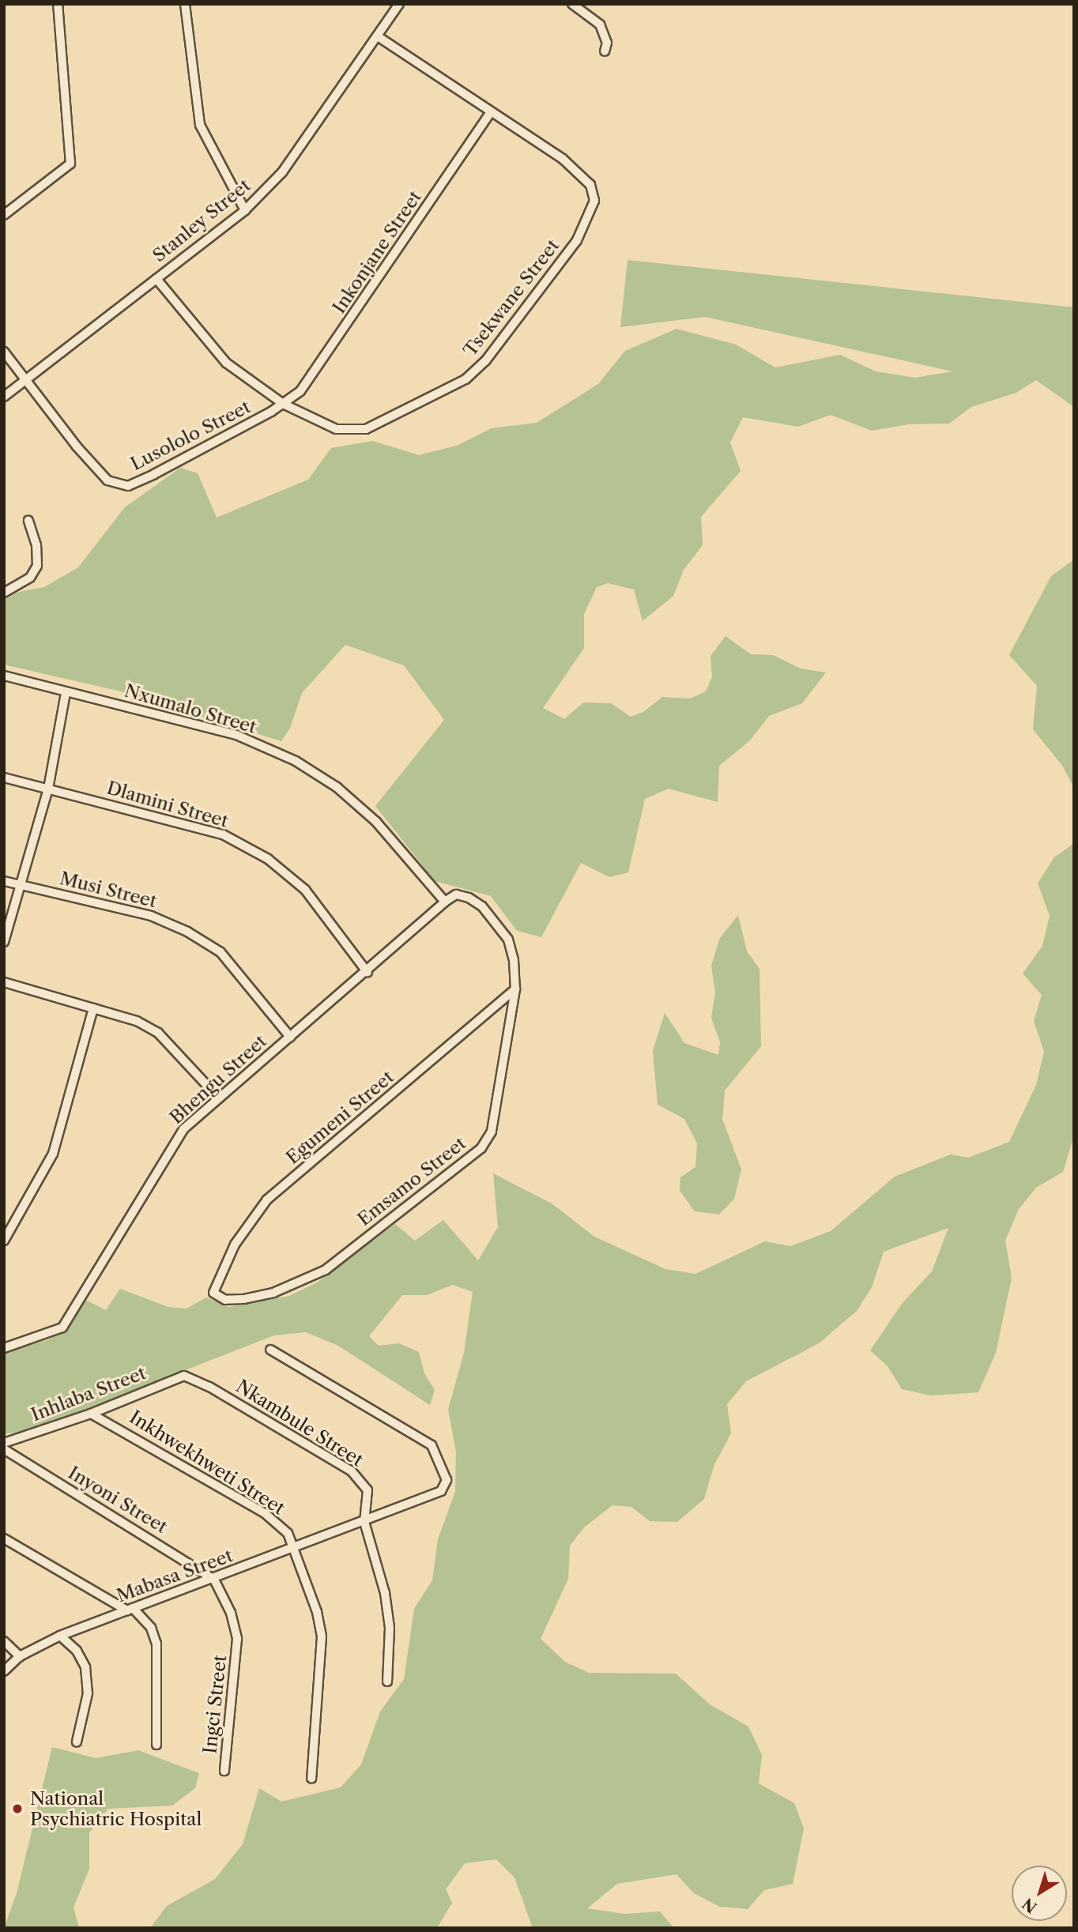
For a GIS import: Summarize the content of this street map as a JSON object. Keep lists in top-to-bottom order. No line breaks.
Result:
{"streets":{"street":["Stanley Street","Inkonjane Street","Tsekwane Street","Lusololo Street","Nxumalo Street","Dlamini Street","Musi Street","Bhengu Street","Egumeni Street","Emsamo Street","Inhlaba Street","Nkambule Street","Inkhwekhweti Street","Inyoni Street","Mabasa Street","Ingci Street"]},"crossings":[["Stanley Street","Tsekwane Street"],["Stanley Street","Lusololo Street"],["Inkonjane Street","Tsekwane Street"],["Inkonjane Street","Lusololo Street"],["Tsekwane Street","Lusololo Street"],["Nxumalo Street","Bhengu Street"],["Nxumalo Street","Emsamo Street"],["Dlamini Street","Bhengu Street"],["Musi Street","Bhengu Street"],["Bhengu Street","Emsamo Street"],["Egumeni Street","Emsamo Street"],["Inhlaba Street","Nkambule Street"],["Inhlaba Street","Inkhwekhweti Street"],["Nkambule Street","Mabasa Street"],["Inkhwekhweti Street","Mabasa Street"],["Inyoni Street","Mabasa Street"],["Inyoni Street","Ingci Street"],["Mabasa Street","Ingci Street"]],"places":["National Psychiatric Hospital"],"north":"bottom left"}
